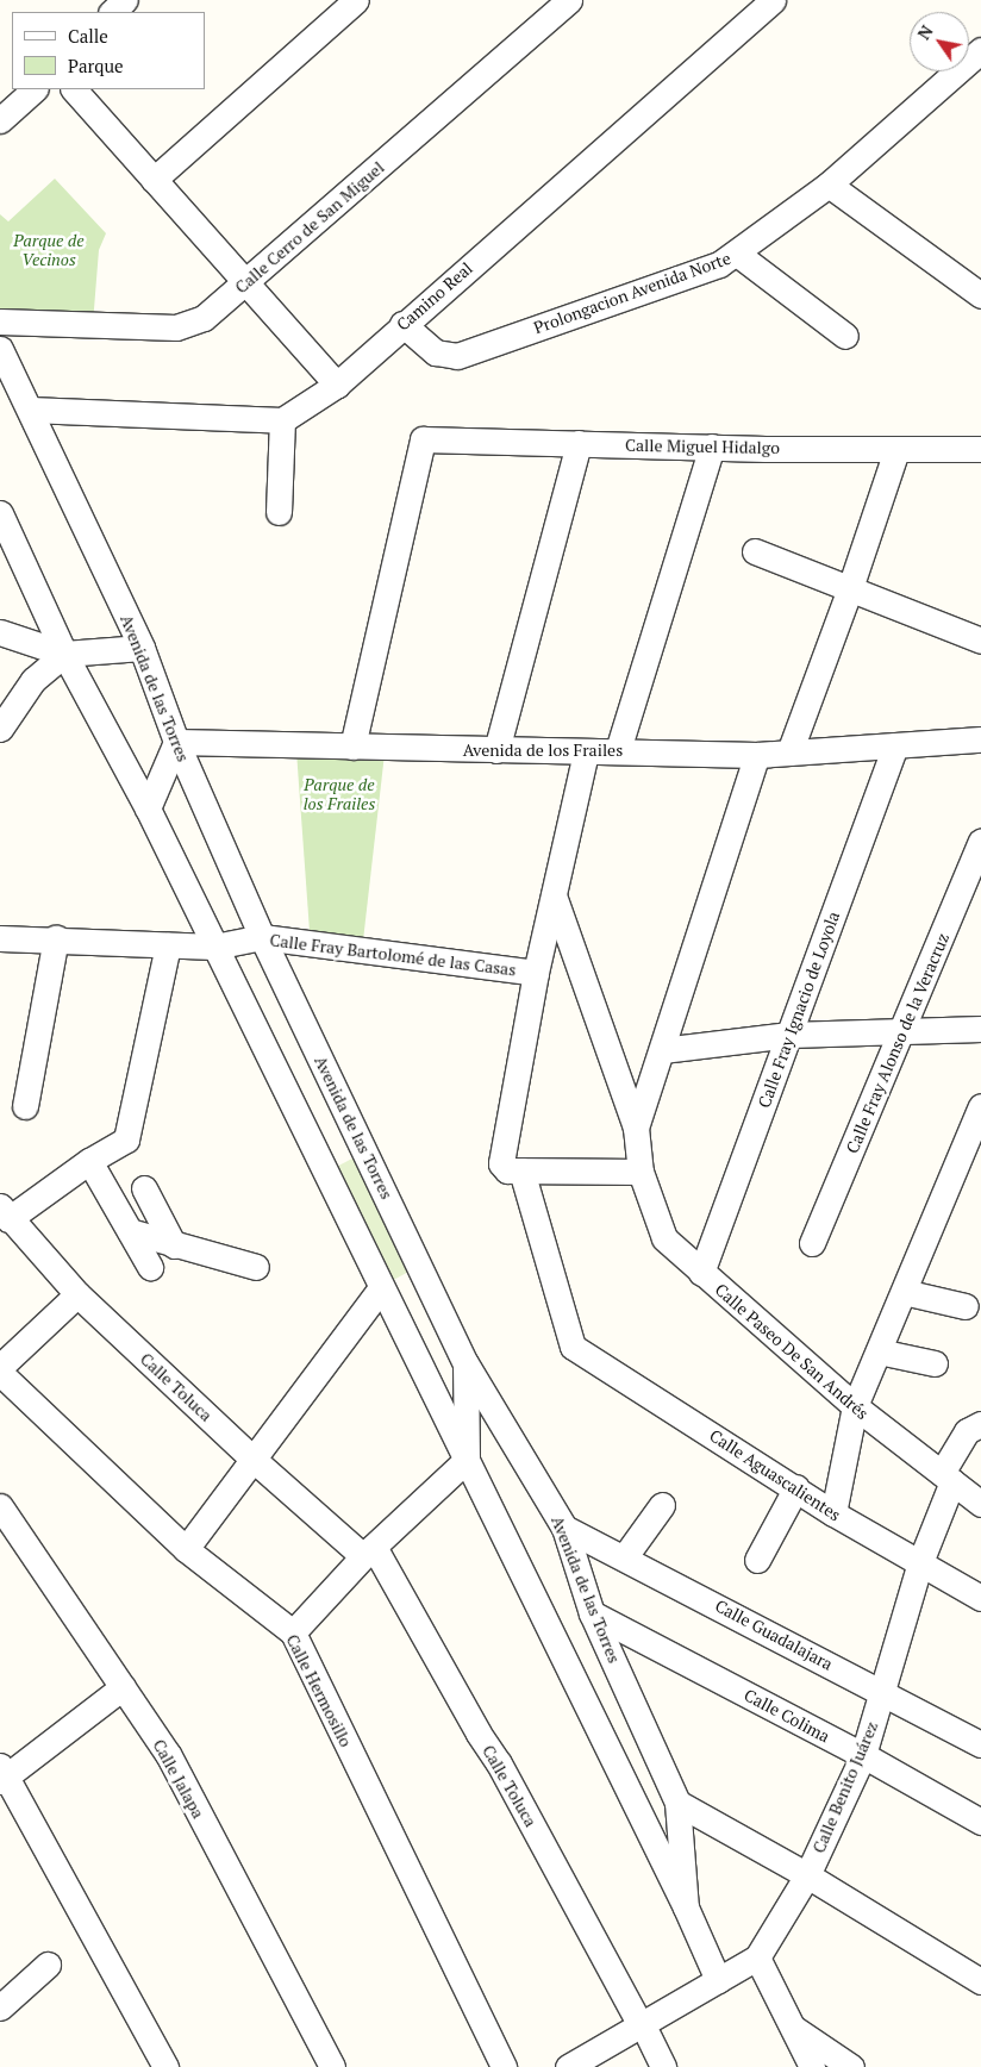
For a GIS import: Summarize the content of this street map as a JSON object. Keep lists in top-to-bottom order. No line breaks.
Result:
{"streets":{"street":["Calle Cerro de San Miguel","Prolongacion Avenida Norte","Camino Real","Calle Miguel Hidalgo","Avenida de las Torres","Avenida de los Frailes","Calle Fray Bartolomé de las Casas","Calle Fray Ignacio de Loyola","Calle Fray Alonso de la Veracruz","Calle Paseo De San Andrés","Calle Toluca","Calle Aguascalientes","Calle Guadalajara","Calle Hermosillo","Calle Colima","Calle Jalapa","Calle Benito Juárez"]},"crossings":[["Prolongacion Avenida Norte","Camino Real"],["Calle Miguel Hidalgo","Avenida de los Frailes"],["Avenida de las Torres","Avenida de los Frailes"],["Avenida de las Torres","Calle Fray Bartolomé de las Casas"],["Avenida de las Torres","Calle Guadalajara"],["Avenida de las Torres","Calle Colima"],["Avenida de las Torres","Calle Benito Juárez"],["Avenida de los Frailes","Calle Fray Ignacio de Loyola"],["Calle Fray Ignacio de Loyola","Calle Paseo De San Andrés"],["Calle Paseo De San Andrés","Calle Benito Juárez"],["Calle Toluca","Calle Benito Juárez"],["Calle Aguascalientes","Calle Benito Juárez"],["Calle Guadalajara","Calle Benito Juárez"],["Calle Colima","Calle Benito Juárez"]],"parks":["Parque de Vecinos","Parque de los Frailes"],"legend":["Calle","Parque"],"north":"top left"}
